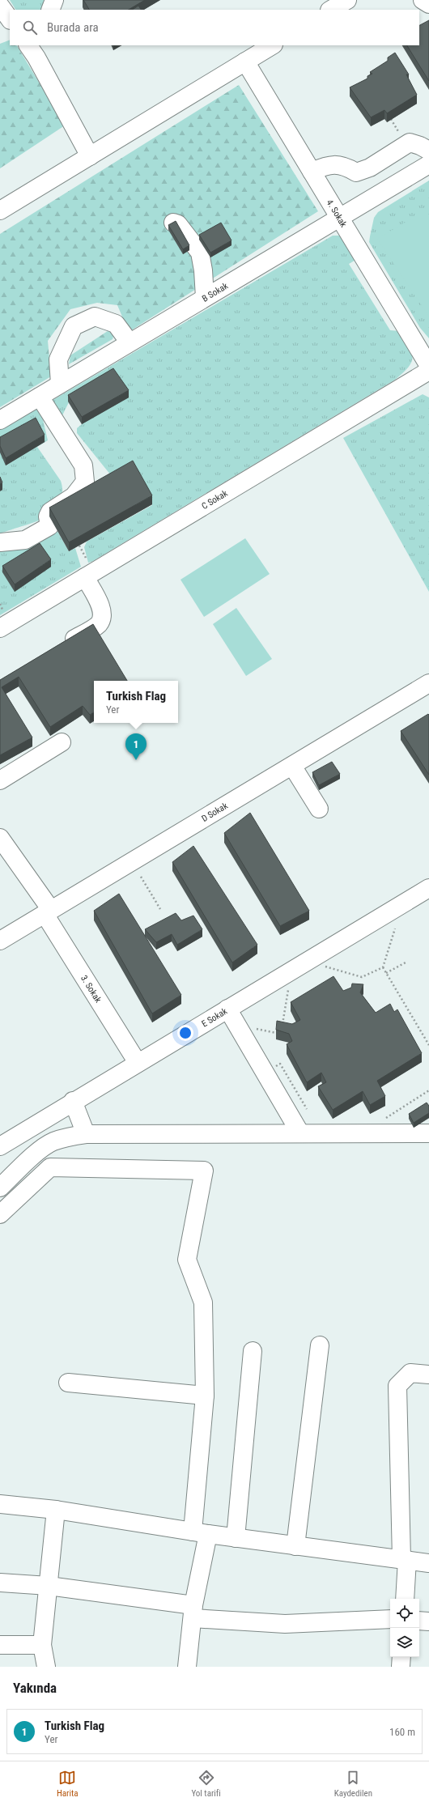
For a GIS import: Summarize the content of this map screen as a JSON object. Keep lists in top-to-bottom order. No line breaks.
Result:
{"streets":{"street":["4. Sokak","B Sokak","C Sokak","D Sokak","3. Sokak","E Sokak"]},"crossings":[["4. Sokak","B Sokak"],["D Sokak","3. Sokak"],["3. Sokak","E Sokak"]],"page":{"search":"Burada ara","popup":["Turkish Flag","Yer"],"pins":"1","heading":"Yakında","list":[{"mark":"1","name":"Turkish Flag","note":"Yer","value":"160 m"}],"nav":["Harita","Yol tarifi","Kaydedilen"]}}
